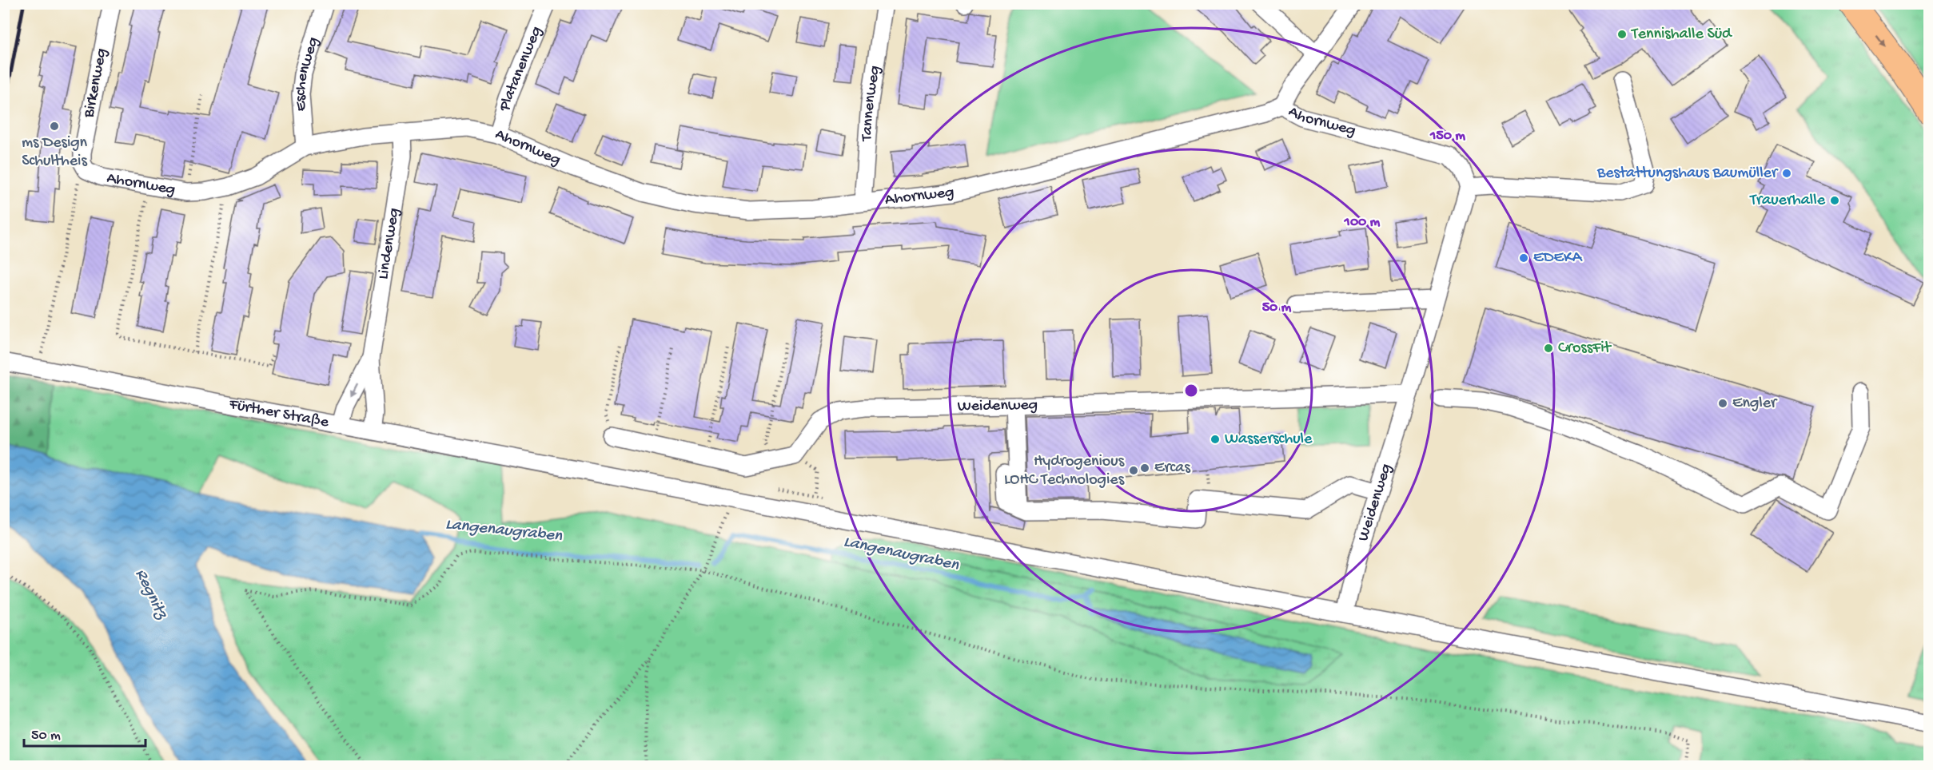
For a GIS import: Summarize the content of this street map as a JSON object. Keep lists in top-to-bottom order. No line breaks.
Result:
{"streets":{"street":["Platanenweg","Eschenweg","Birkenweg","Tannenweg","Ahornweg","Lindenweg","Weidenweg","Fürther Straße"]},"crossings":[["Platanenweg","Ahornweg"],["Eschenweg","Ahornweg"],["Birkenweg","Ahornweg"],["Tannenweg","Ahornweg"],["Ahornweg","Lindenweg"],["Ahornweg","Weidenweg"],["Lindenweg","Fürther Straße"],["Weidenweg","Fürther Straße"]],"water":["Langenaugraben","Regnitz"],"places":["Tennishalle Süd","ms Design Schultheis","Bestattungshaus Baumüller","Trauerhalle","EDEKA","CrossFit","Engler","Wasserschule","Ercas","Hydrogenious LOHC Technologies"],"scale_bar":"50 m","rings":["150 m","100 m","50 m"]}
